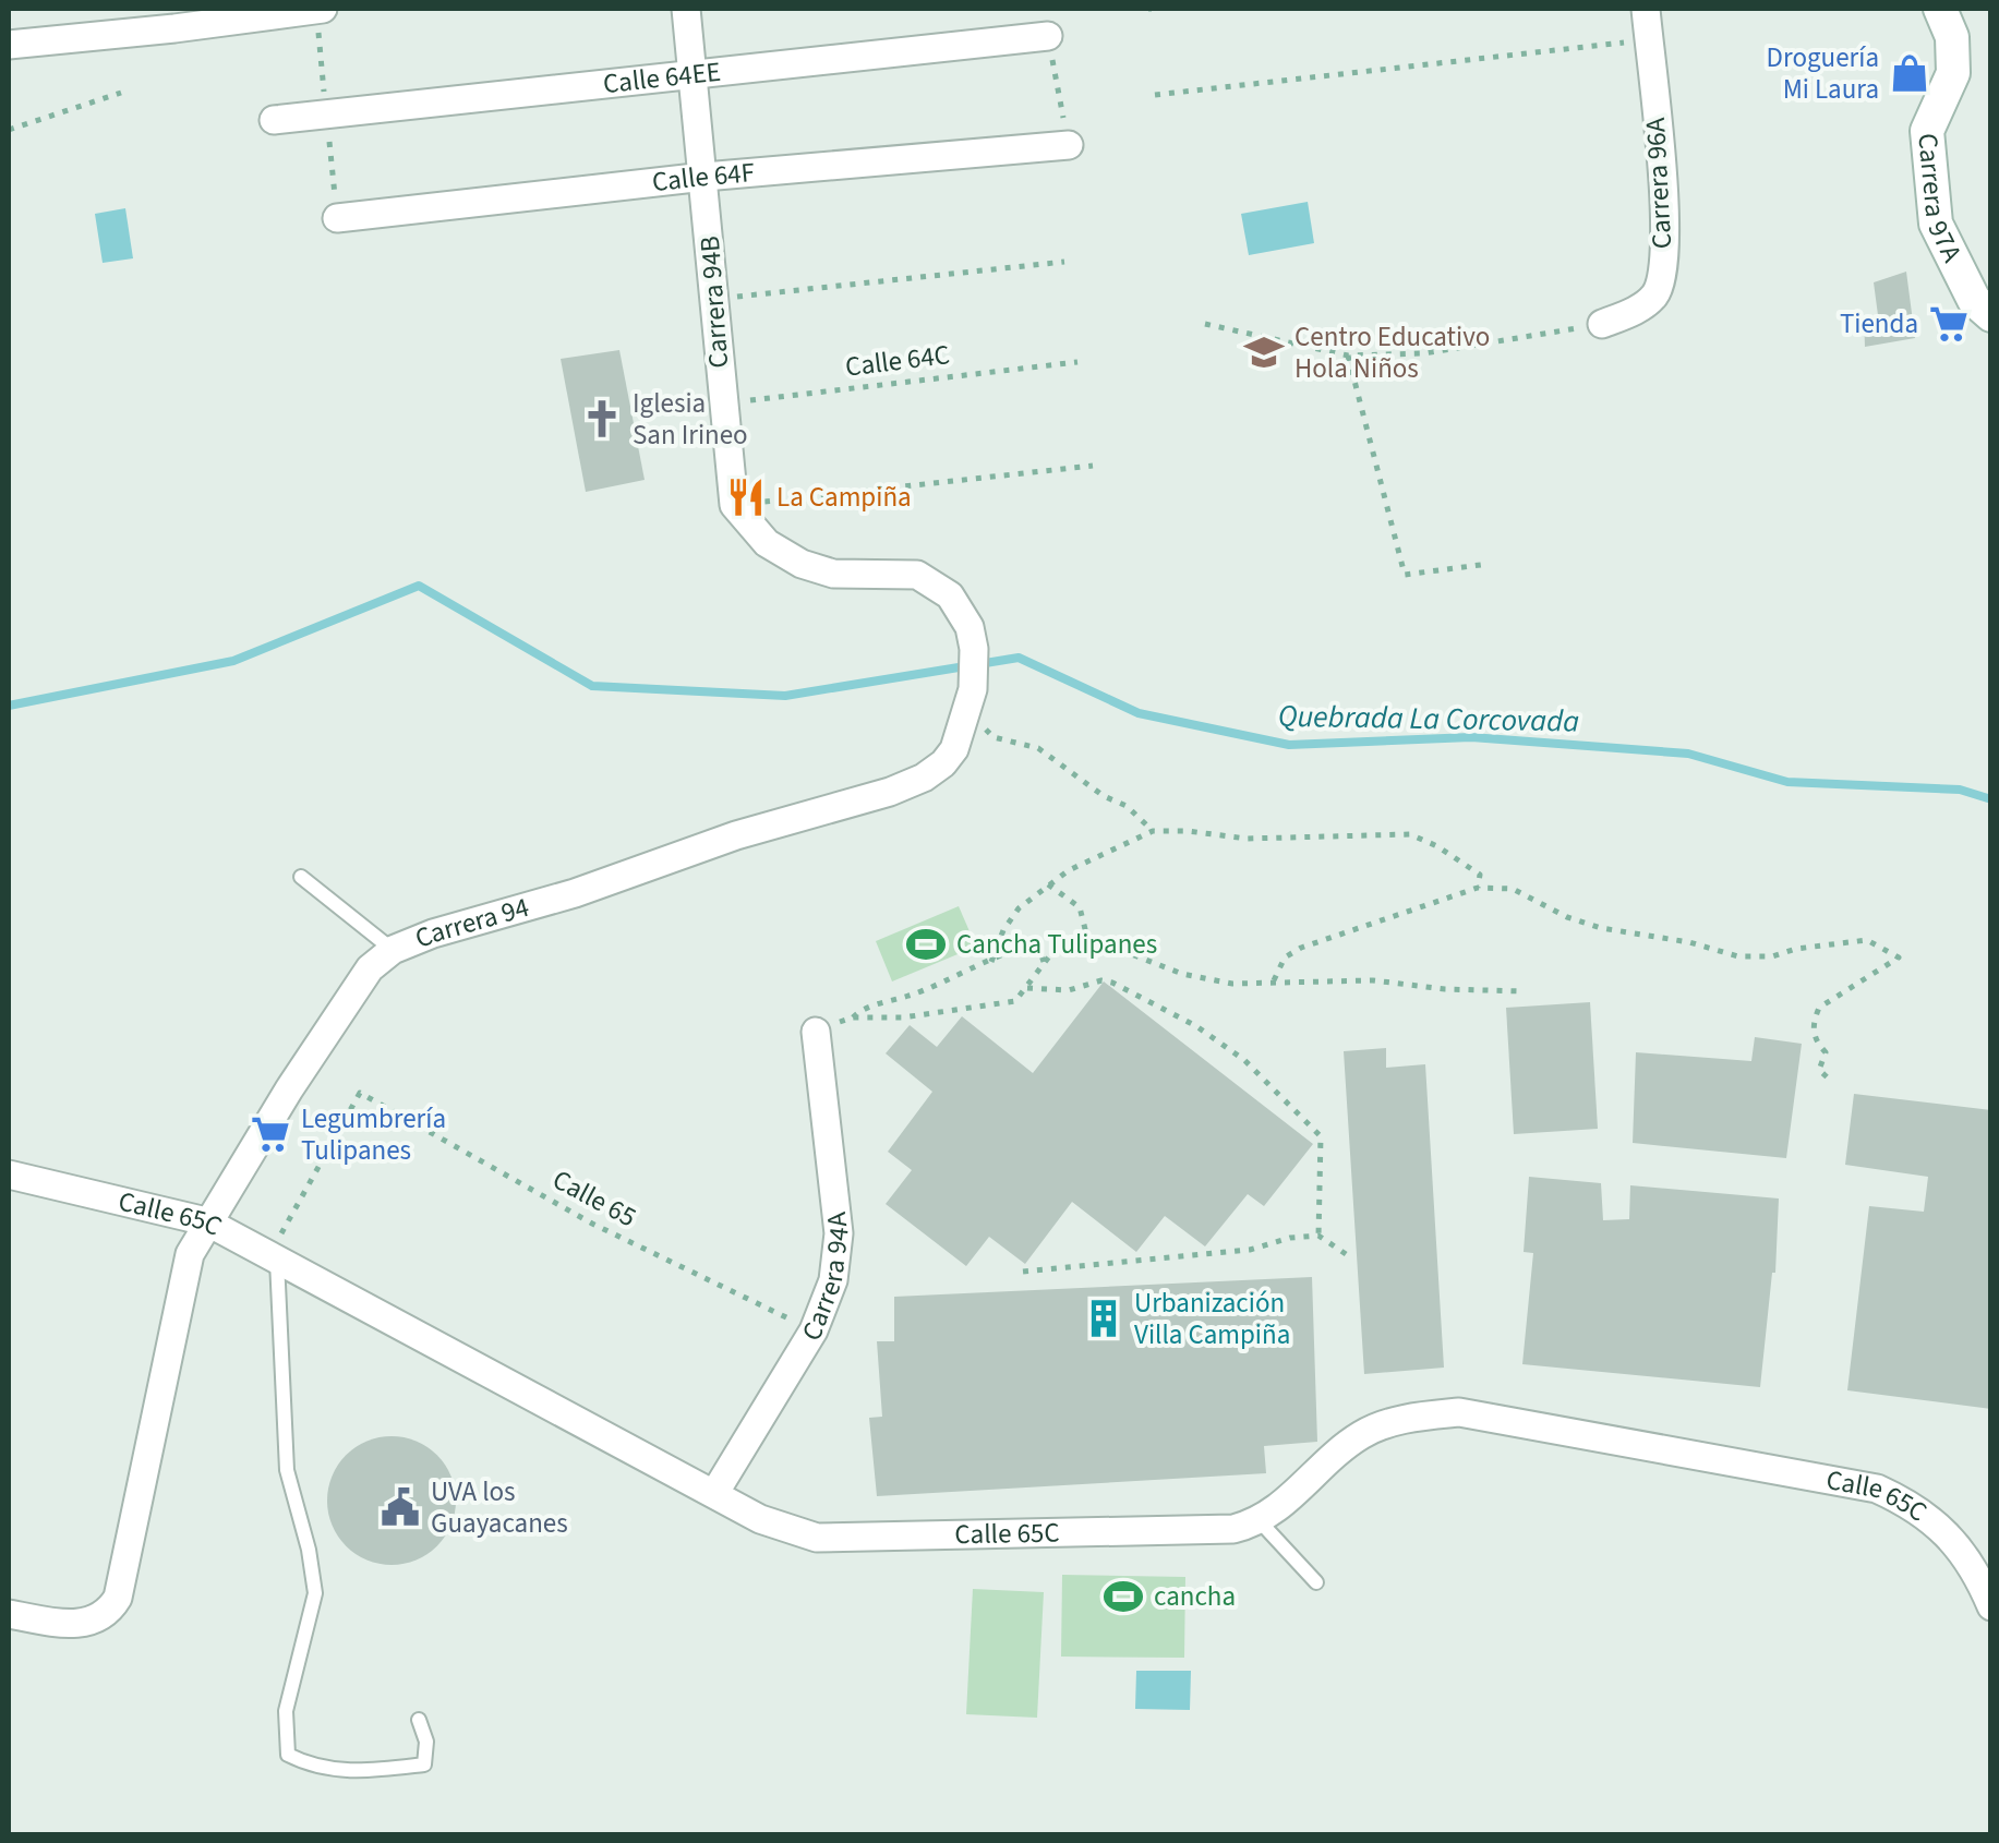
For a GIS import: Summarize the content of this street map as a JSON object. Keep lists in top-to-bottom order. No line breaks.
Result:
{"streets":{"street":["Calle 64EE","Calle 64F","Carrera 96A","Carrera 97A","Carrera 94B","Carrera 94","Calle 65C","Carrera 94A"],"path":["Calle 64C","Calle 65"]},"crossings":[["Calle 64EE","Carrera 94B"],["Calle 64F","Carrera 94B"],["Carrera 94B","Calle 64C"],["Carrera 94B","Carrera 94"],["Carrera 94","Calle 65C"],["Calle 65","Calle 65C"],["Calle 65","Carrera 94A"],["Calle 65C","Carrera 94A"]],"water":["Quebrada La Corcovada"],"places":{"shop":["Droguería Mi Laura"],"supermarket":["Tienda","Legumbrería Tulipanes"],"school or university":["Centro Educativo Hola Niños"],"church":["Iglesia San Irineo"],"restaurant":["La Campiña"],"sports":["Cancha Tulipanes","cancha"],"building":["Urbanización Villa Campiña"],"public building":["UVA los Guayacanes"]}}
